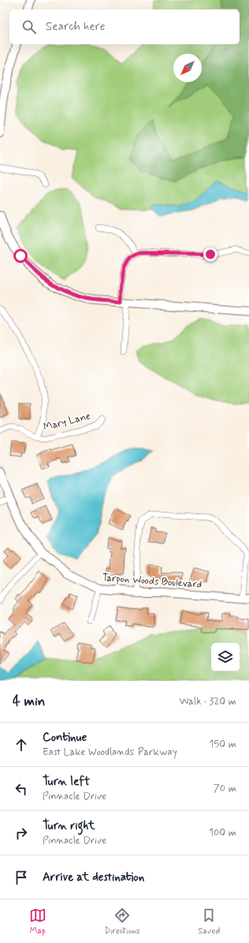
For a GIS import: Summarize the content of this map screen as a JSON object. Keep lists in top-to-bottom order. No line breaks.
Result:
{"streets":{"street":["Mary Lane","Tarpon Woods Boulevard"]},"north":"bottom left","page":{"search":"Search here","heading":["4 min","Walk · 320 m"],"list":[["Continue","East Lake Woodlands Parkway","150 m"],["Turn left","Pinnacle Drive","70 m"],["Turn right","Pinnacle Drive","100 m"],"Arrive at destination"],"nav":["Map","Directions","Saved"]}}
